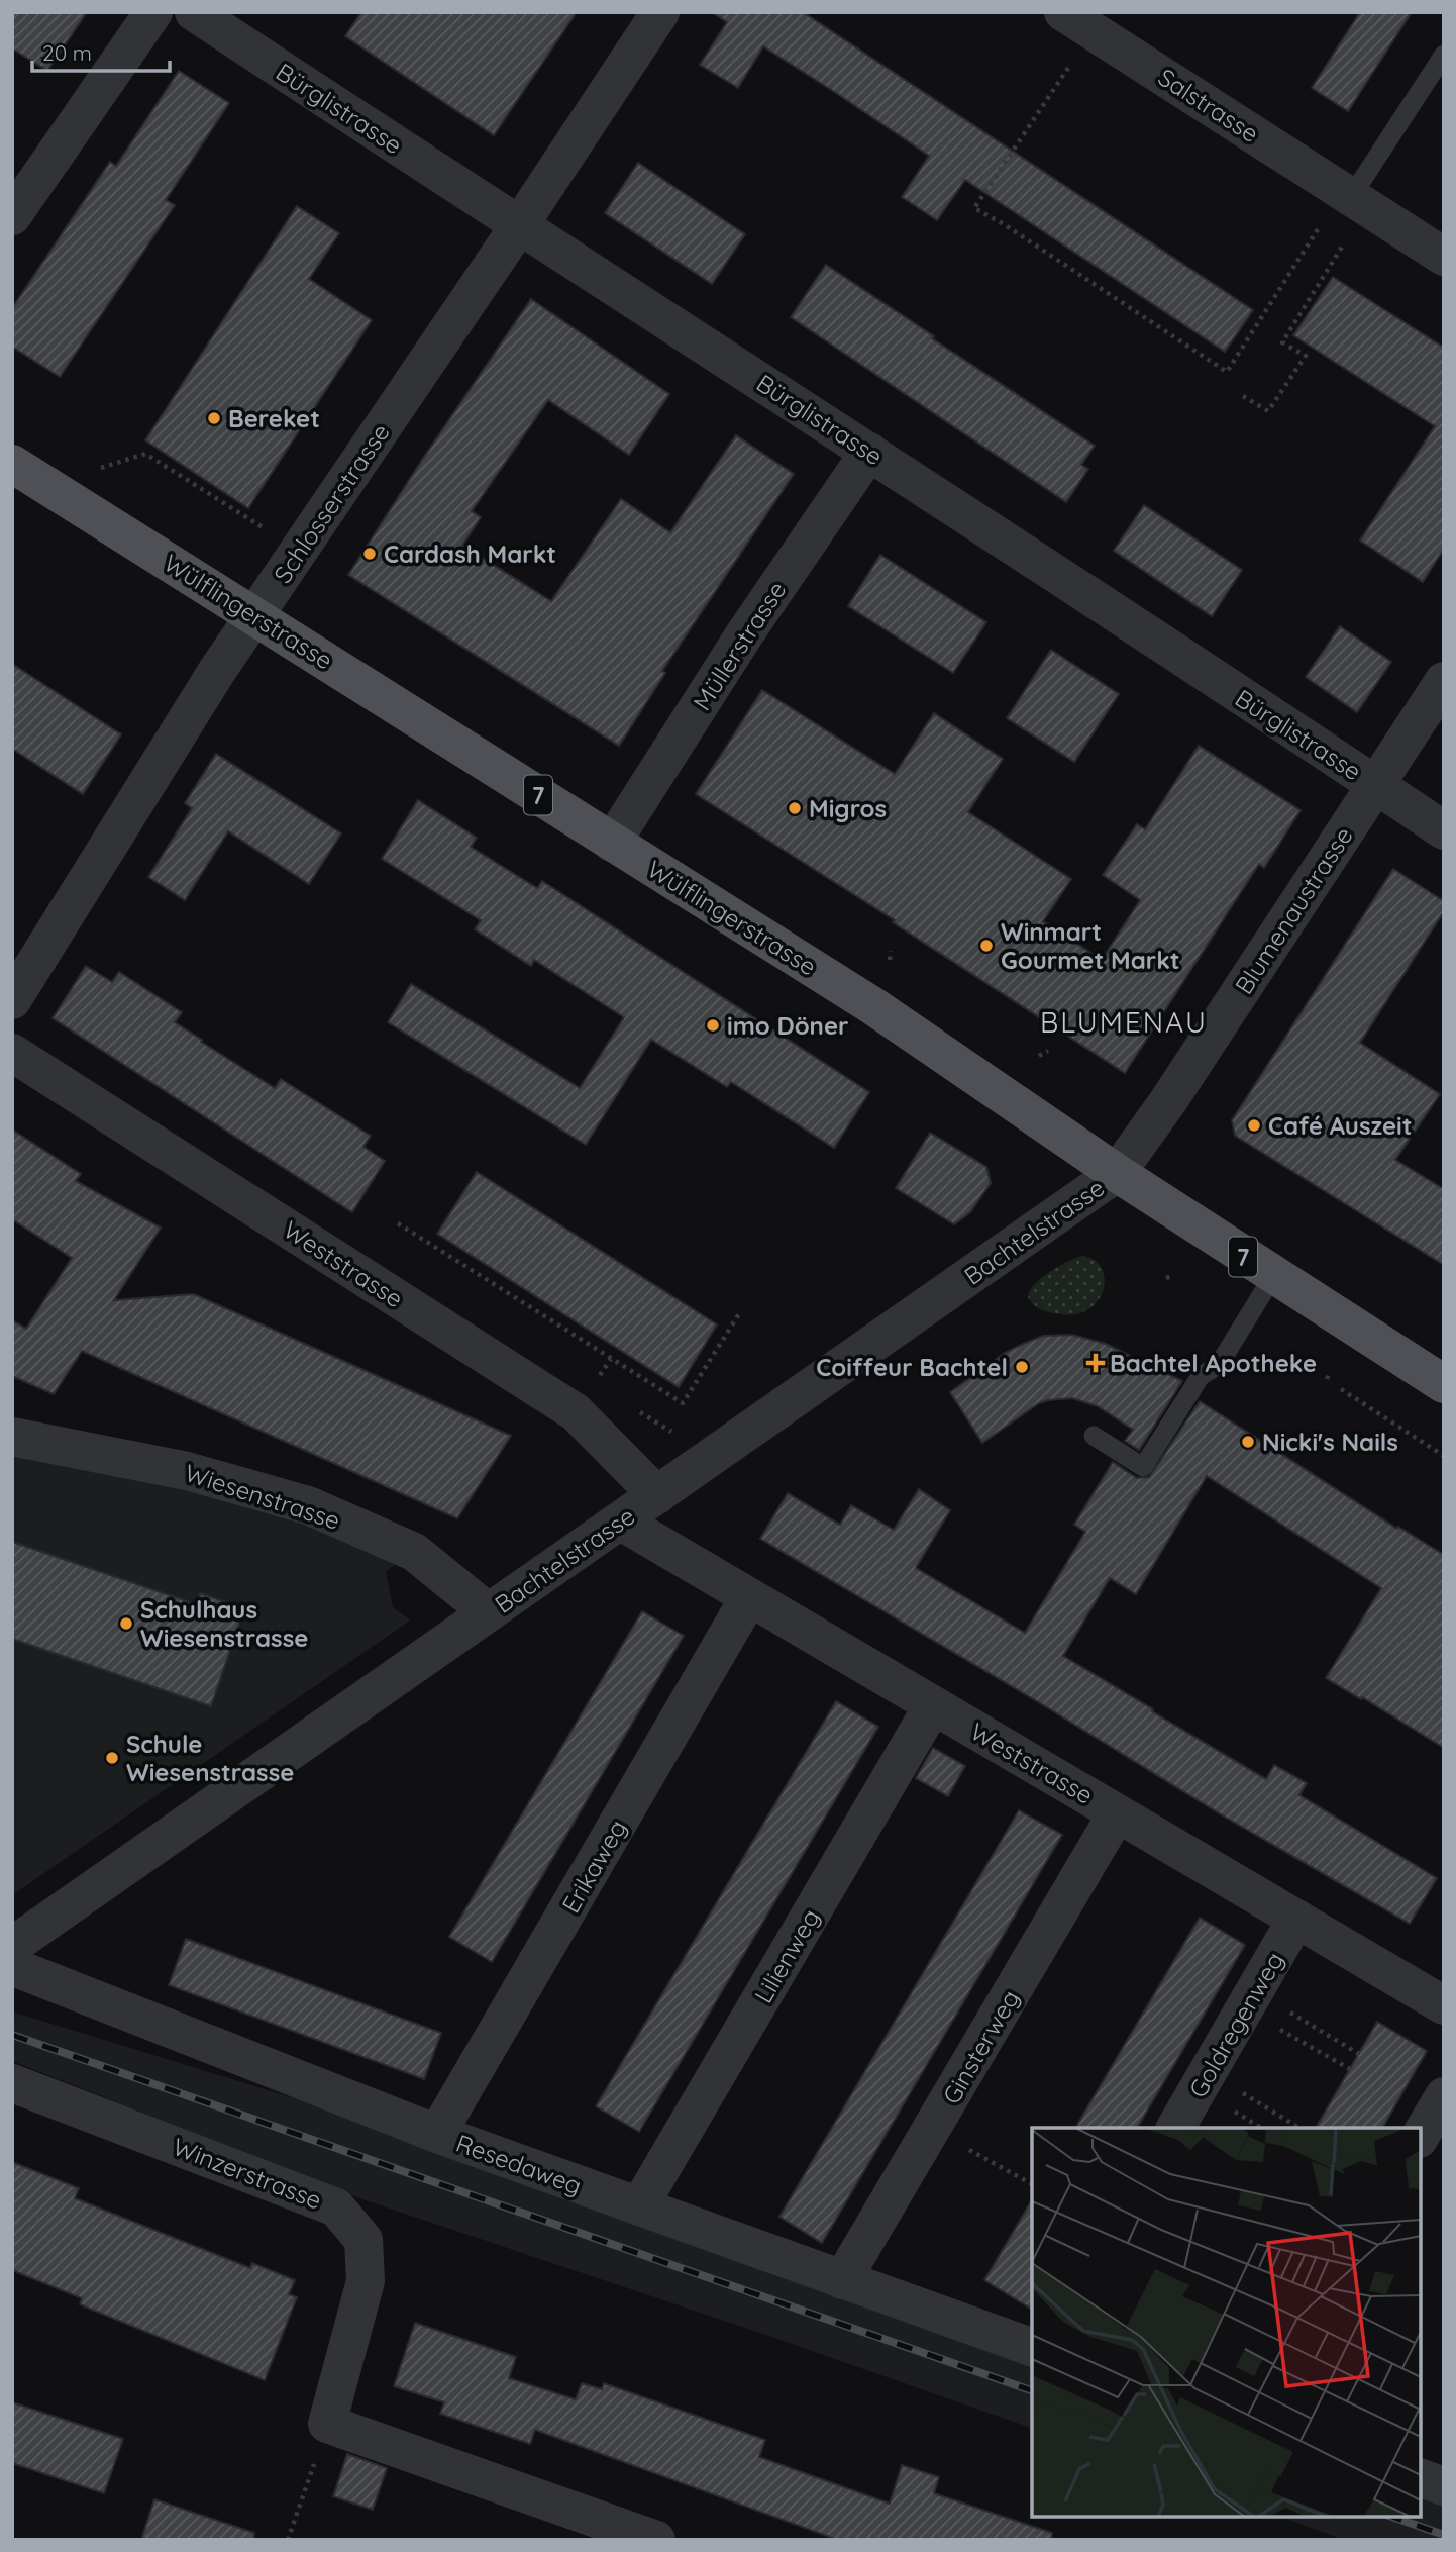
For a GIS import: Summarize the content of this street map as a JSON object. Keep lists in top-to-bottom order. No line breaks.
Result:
{"streets":{"main road":["Wülflingerstrasse","7"],"street":["Salstrasse","Bürglistrasse","Schlosserstrasse","Müllerstrasse","Blumenaustrasse","Bachtelstrasse","Weststrasse","Wiesenstrasse","Erikaweg","Lilienweg","Goldregenweg","Ginsterweg","Resedaweg","Winzerstrasse"]},"crossings":[["Bürglistrasse","Schlosserstrasse"],["Bürglistrasse","Müllerstrasse"],["Bürglistrasse","Blumenaustrasse"],["Schlosserstrasse","Wülflingerstrasse"],["Wülflingerstrasse","Müllerstrasse"],["Wülflingerstrasse","Blumenaustrasse"],["Wülflingerstrasse","Bachtelstrasse"],["Blumenaustrasse","Bachtelstrasse"],["Bachtelstrasse","Weststrasse"],["Bachtelstrasse","Wiesenstrasse"],["Weststrasse","Erikaweg"],["Weststrasse","Lilienweg"],["Weststrasse","Goldregenweg"],["Weststrasse","Ginsterweg"],["Erikaweg","Resedaweg"],["Lilienweg","Resedaweg"],["Ginsterweg","Resedaweg"]],"districts":["BLUMENAU"],"places":{"other":["Bereket","Cardash Markt","Migros","Winmart Gourmet Markt","imo Döner","Café Auszeit","Coiffeur Bachtel","Nicki's Nails","Schulhaus Wiesenstrasse","Schule Wiesenstrasse"],"health":["Bachtel Apotheke"]},"scale_bar":"20 m"}
